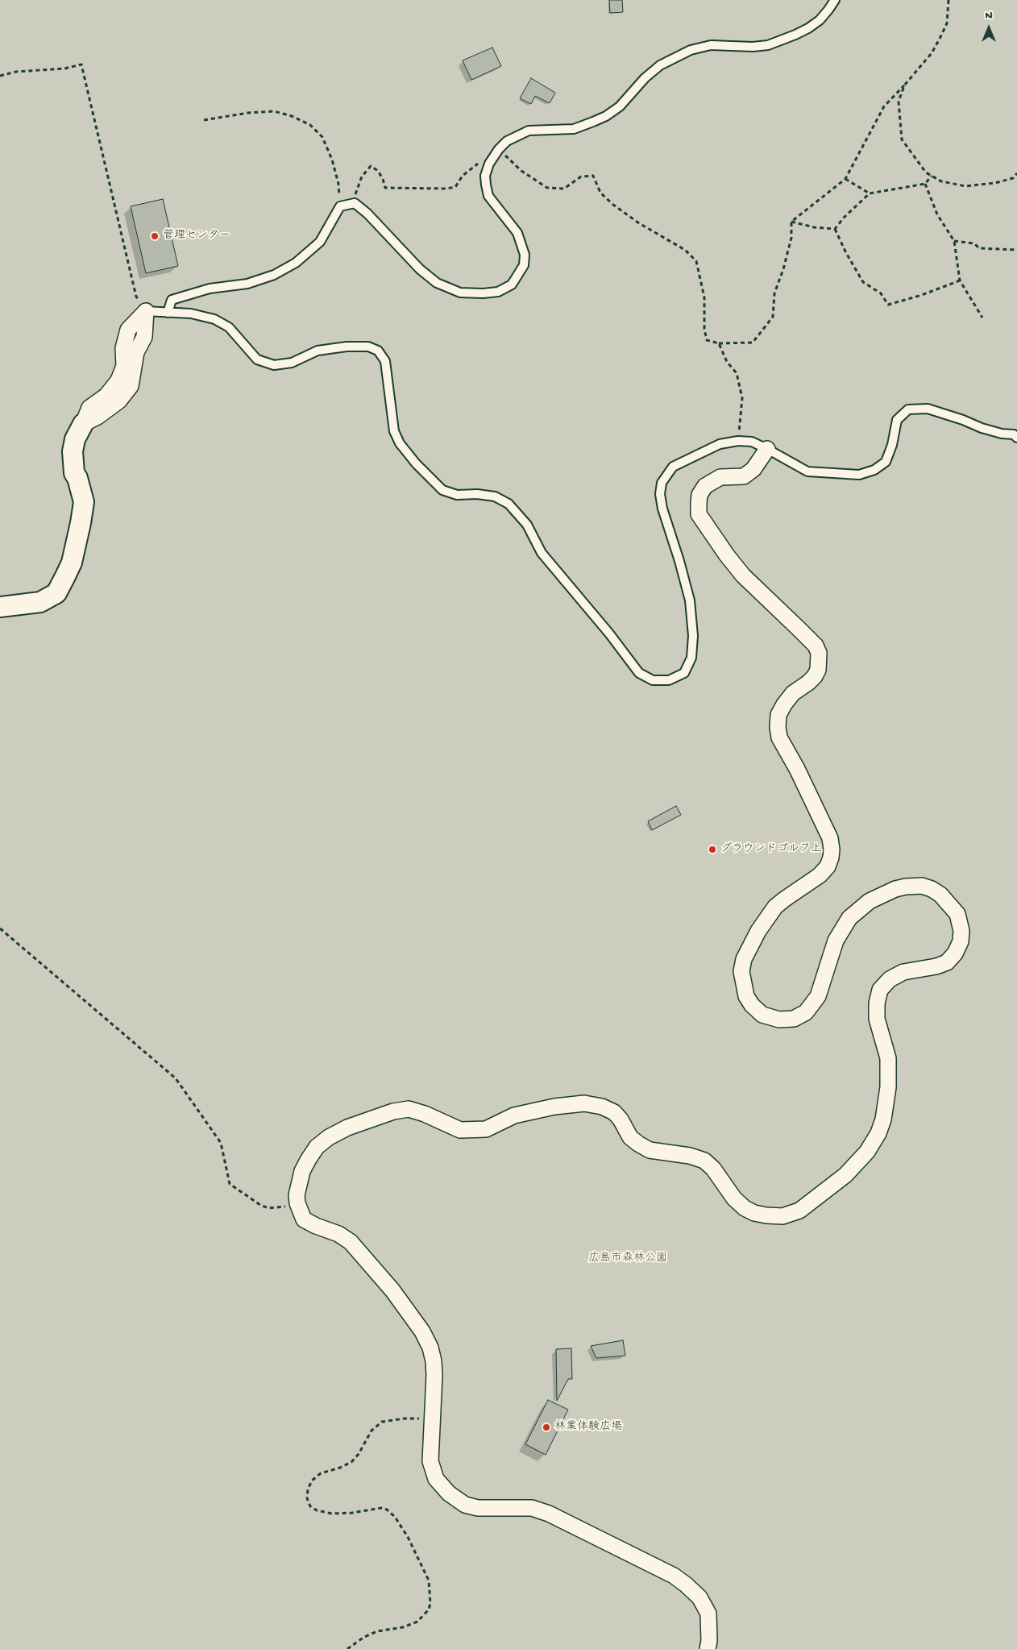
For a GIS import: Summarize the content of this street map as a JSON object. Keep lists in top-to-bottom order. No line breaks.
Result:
{"parks":["広島市森林公園"],"places":["管理センター","グラウンドゴルフ上","林業体験広場"],"north":"top"}
